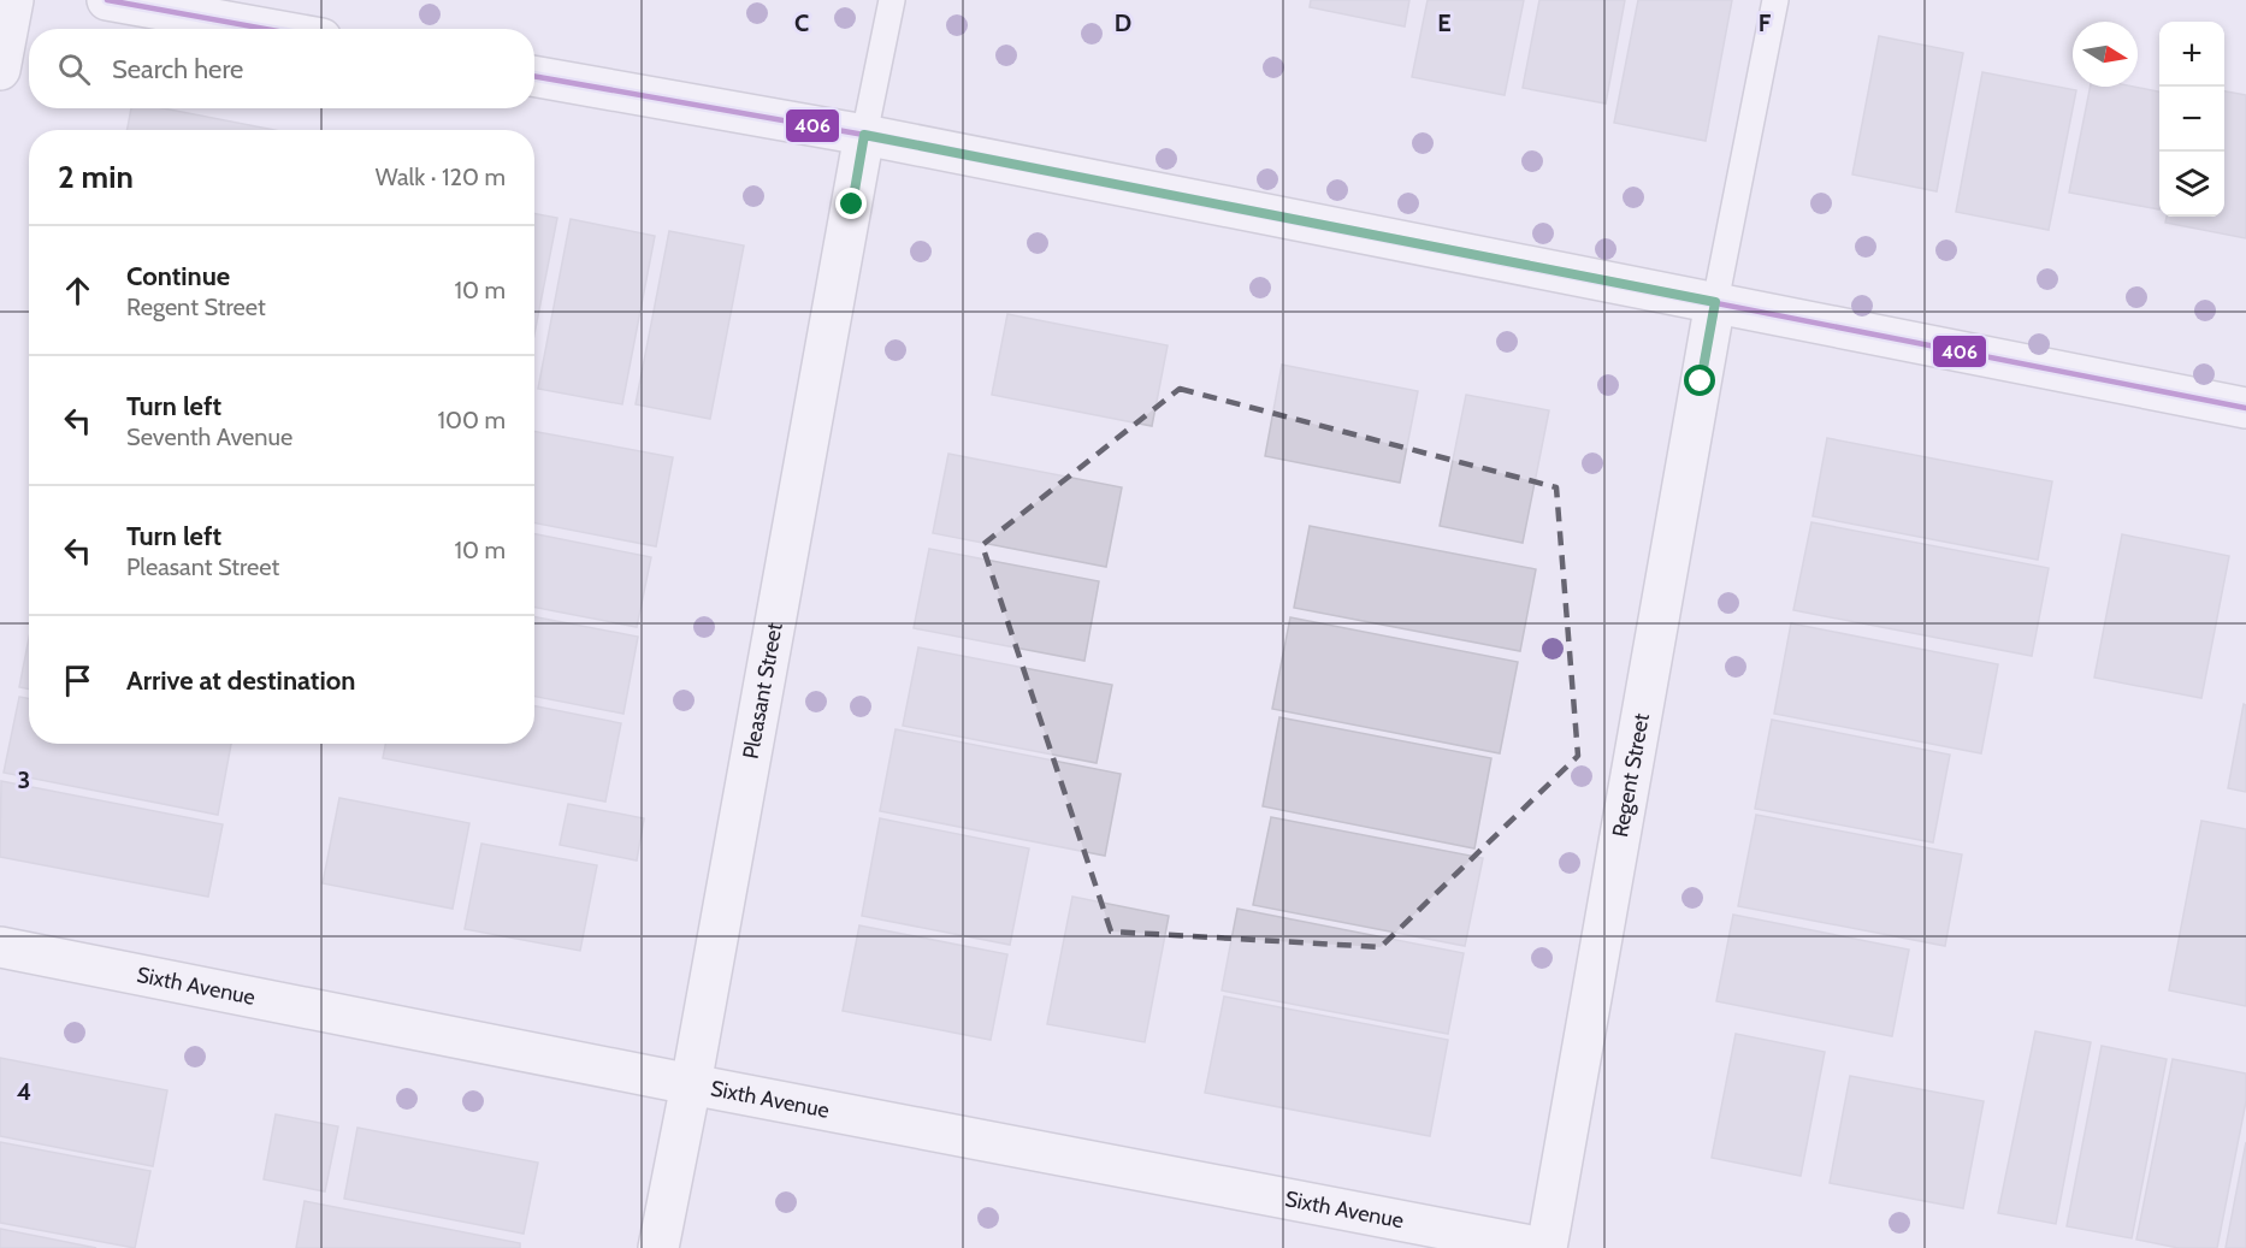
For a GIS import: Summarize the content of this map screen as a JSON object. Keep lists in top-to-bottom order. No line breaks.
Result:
{"streets":{"street":["Pleasant Street","Regent Street","Sixth Avenue"]},"crossings":[["Pleasant Street","Sixth Avenue"],["Regent Street","Sixth Avenue"]],"lines":["transit line 406"],"north":"right","page":{"map_buttons":["+","−"],"search":"Search here","heading":["2 min","Walk · 120 m"],"list":[["Continue","Regent Street","10 m"],["Turn left","Seventh Avenue","100 m"],["Turn left","Pleasant Street","10 m"],"Arrive at destination"]},"grid":{"columns":["C","D","E","F"],"rows":["3","4"]}}
